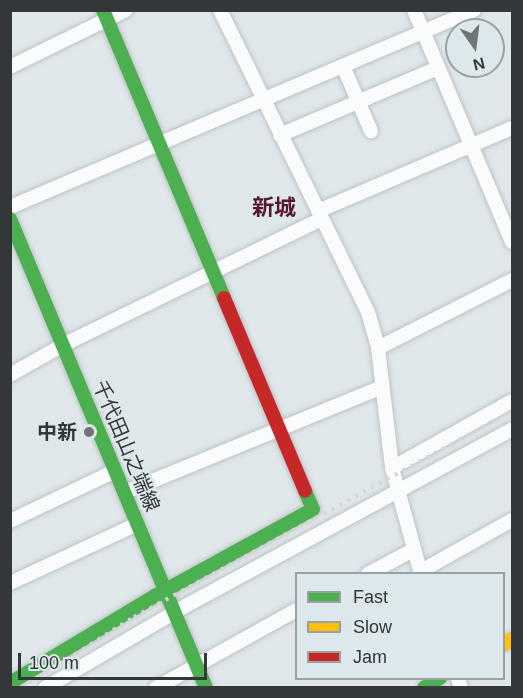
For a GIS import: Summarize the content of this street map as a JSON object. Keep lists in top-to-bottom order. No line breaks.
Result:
{"streets":{"street":["千代田山之端線"]},"districts":["新城"],"places":["中新"],"legend":["Fast","Slow","Jam"],"scale_bar":"100 m","north":"bottom"}
